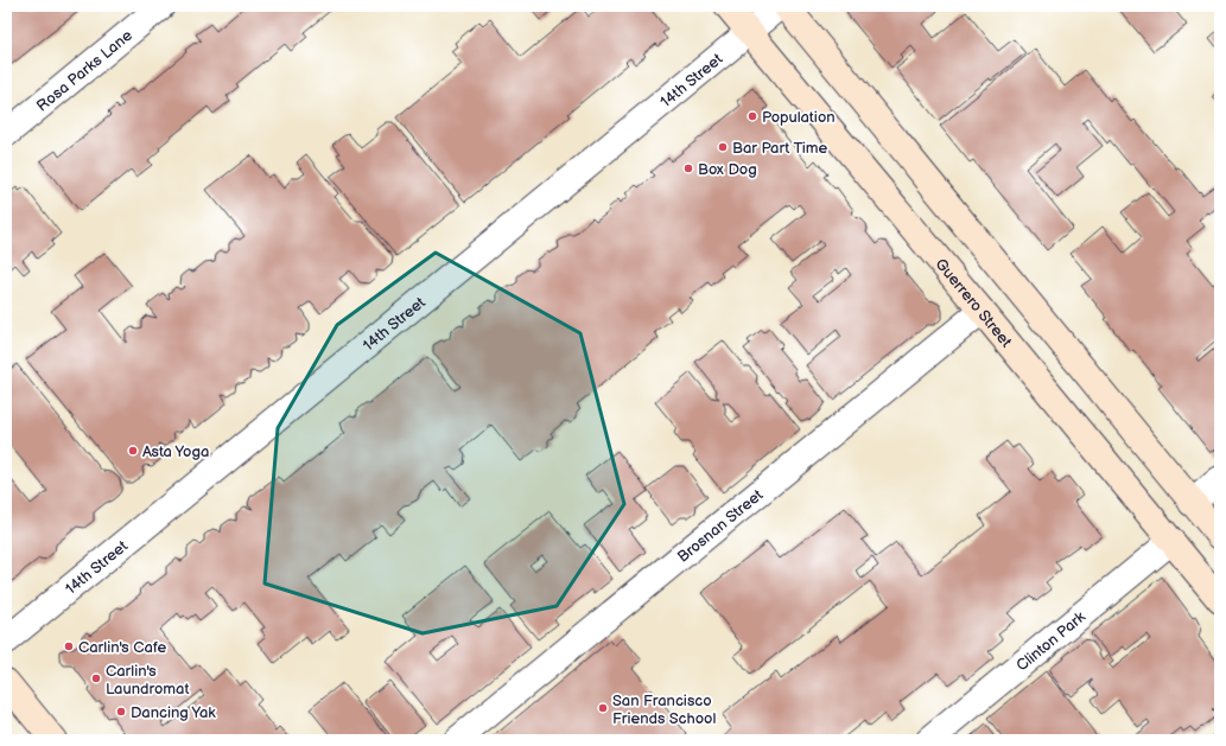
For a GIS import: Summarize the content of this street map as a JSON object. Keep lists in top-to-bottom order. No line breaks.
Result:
{"streets":{"main road":["Guerrero Street"],"street":["Rosa Parks Lane","14th Street","Brosnan Street","Clinton Park"]},"crossings":[["14th Street","Guerrero Street"],["Guerrero Street","Brosnan Street"],["Guerrero Street","Clinton Park"]],"places":["Population","Bar Part Time","Box Dog","Asta Yoga","Carlin's Cafe","Carlin's Laundromat","San Francisco Friends School","Dancing Yak"]}
